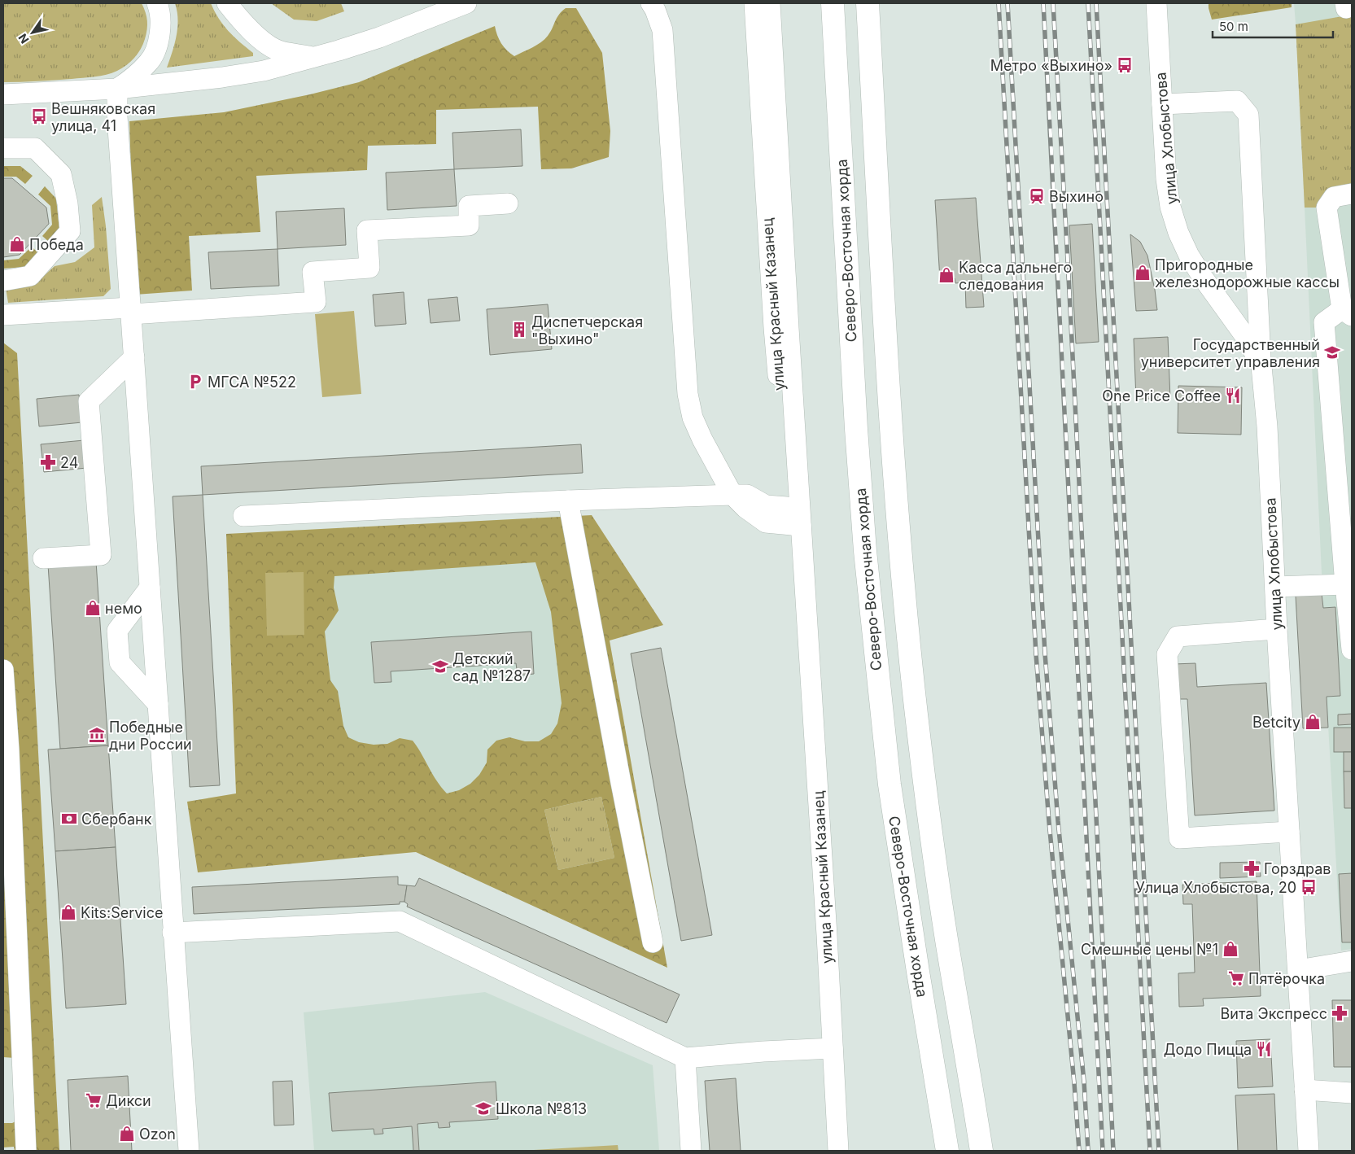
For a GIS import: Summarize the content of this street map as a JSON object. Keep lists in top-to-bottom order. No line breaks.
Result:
{"streets":{"main road":["Северо-Восточная хорда"],"street":["улица Хлобыстова","улица Красный Казанец"]},"places":{"bus stop":["Метро «Выхино»","Вешняковская улица, 41","Улица Хлобыстова, 20"],"station":["Выхино"],"shop":["Победа","Пригородные железнодорожные кассы","Kасса дальнего следования","немо","Betcity","Kits:Service","Смешные цены №1","Ozon"],"building":["Диспетчерская \"Выхино\""],"school or university":["Государственный университет управления","Детский сад №1287","Школа №813"],"parking":["МГСА №522"],"restaurant":["One Price Coffee","Додо Пицца"],"pharmacy":["24","Горздрав","Вита Экспресс"],"museum":["Победные дни России"],"bank":["Сбербанк"],"supermarket":["Пятёрочка","Дикси"]},"scale_bar":"50 m","north":"bottom left"}
